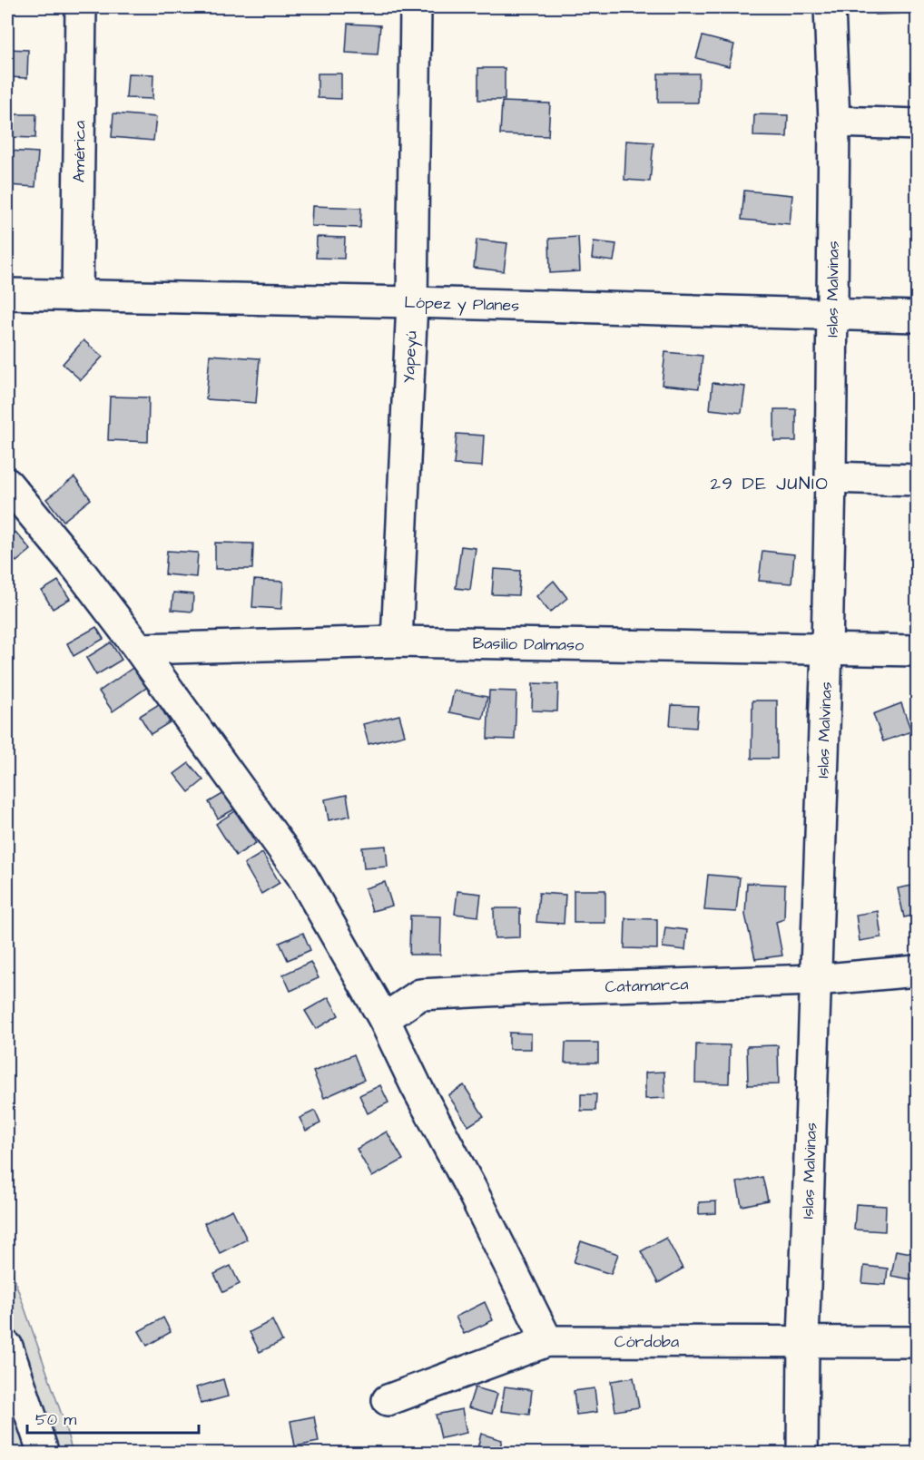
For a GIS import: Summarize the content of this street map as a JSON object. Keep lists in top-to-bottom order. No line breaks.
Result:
{"streets":{"main road":["América","Islas Malvinas","López y Planes","Yapeyú","Basilio Dalmaso","Catamarca","Córdoba"]},"crossings":[["América","López y Planes"],["Islas Malvinas","López y Planes"],["Islas Malvinas","Basilio Dalmaso"],["Islas Malvinas","Catamarca"],["Islas Malvinas","Córdoba"],["López y Planes","Yapeyú"],["Yapeyú","Basilio Dalmaso"]],"districts":["29 DE JUNIO"],"scale_bar":"50 m"}
